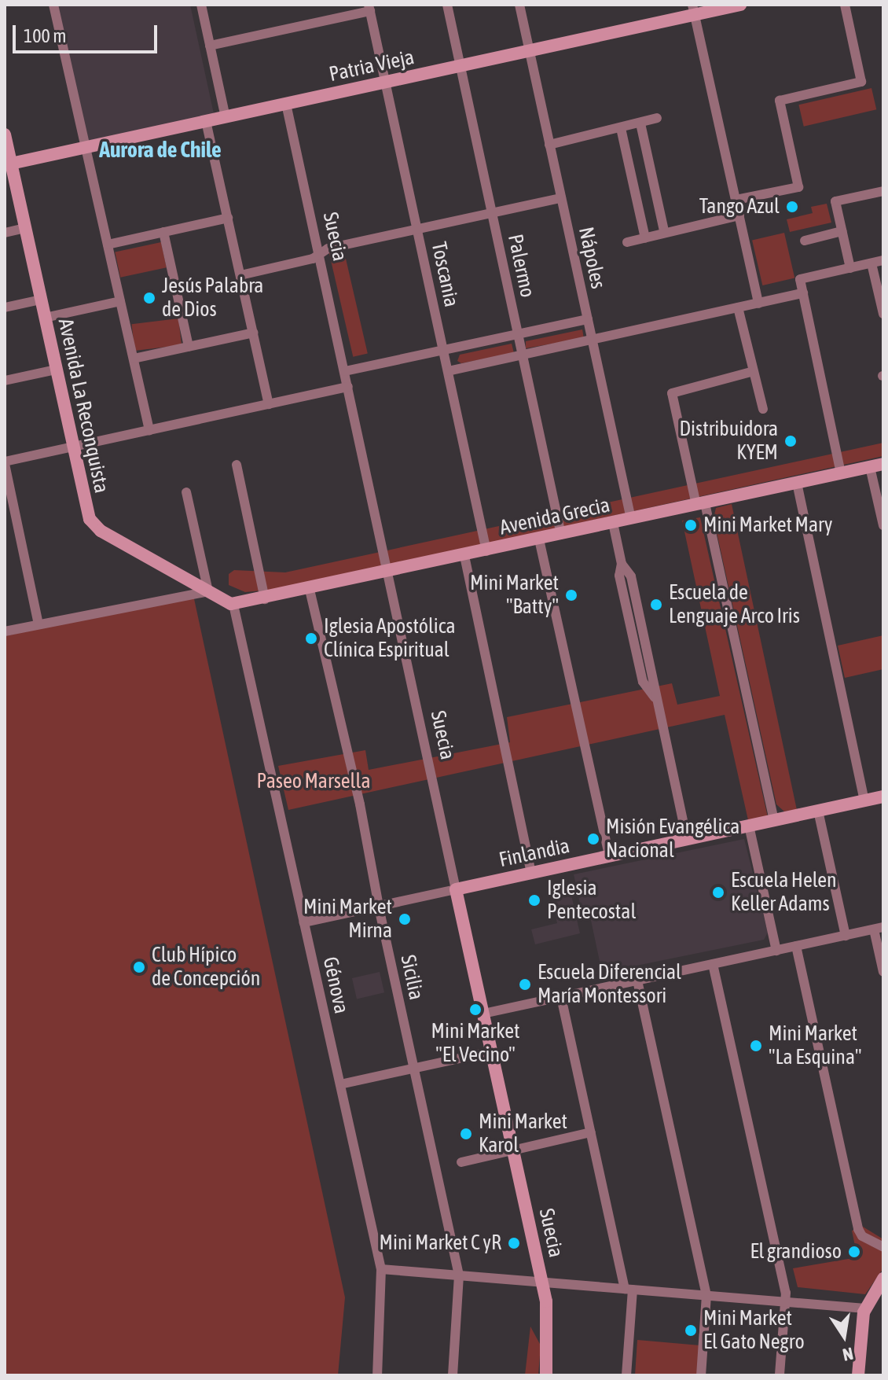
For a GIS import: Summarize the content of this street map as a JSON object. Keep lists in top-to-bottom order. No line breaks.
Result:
{"streets":{"street":["Patria Vieja","Suecia","Nápoles","Palermo","Toscania","Avenida La Reconquista","Avenida Grecia","Finlandia","Sicilia","Génova"]},"crossings":[["Patria Vieja","Suecia"],["Patria Vieja","Nápoles"],["Patria Vieja","Palermo"],["Patria Vieja","Toscania"],["Patria Vieja","Avenida La Reconquista"],["Suecia","Avenida Grecia"],["Suecia","Finlandia"],["Nápoles","Avenida Grecia"],["Palermo","Avenida Grecia"],["Toscania","Avenida Grecia"],["Avenida La Reconquista","Avenida Grecia"],["Avenida La Reconquista","Génova"],["Avenida Grecia","Sicilia"],["Avenida Grecia","Génova"],["Finlandia","Sicilia"],["Finlandia","Génova"]],"districts":["Aurora de Chile"],"parks":["Paseo Marsella"],"places":["Tango Azul","Jesús Palabra de Dios","Distribuidora KYEM","Mini Market Mary","Mini Market \"Batty\"","Escuela de Lenguaje Arco Iris","Iglesia Apostólica Clínica Espiritual","Misión Evangélica Nacional","Escuela Helen Keller Adams","Iglesia Pentecostal","Mini Market Mirna","Club Hípico de Concepción","Escuela Diferencial María Montessori","Mini Market \"El Vecino\"","Mini Market \"La Esquina\"","Mini Market Karol","Mini Market C yR","El grandioso","Mini Market El Gato Negro"],"scale_bar":"100 m","north":"bottom"}
